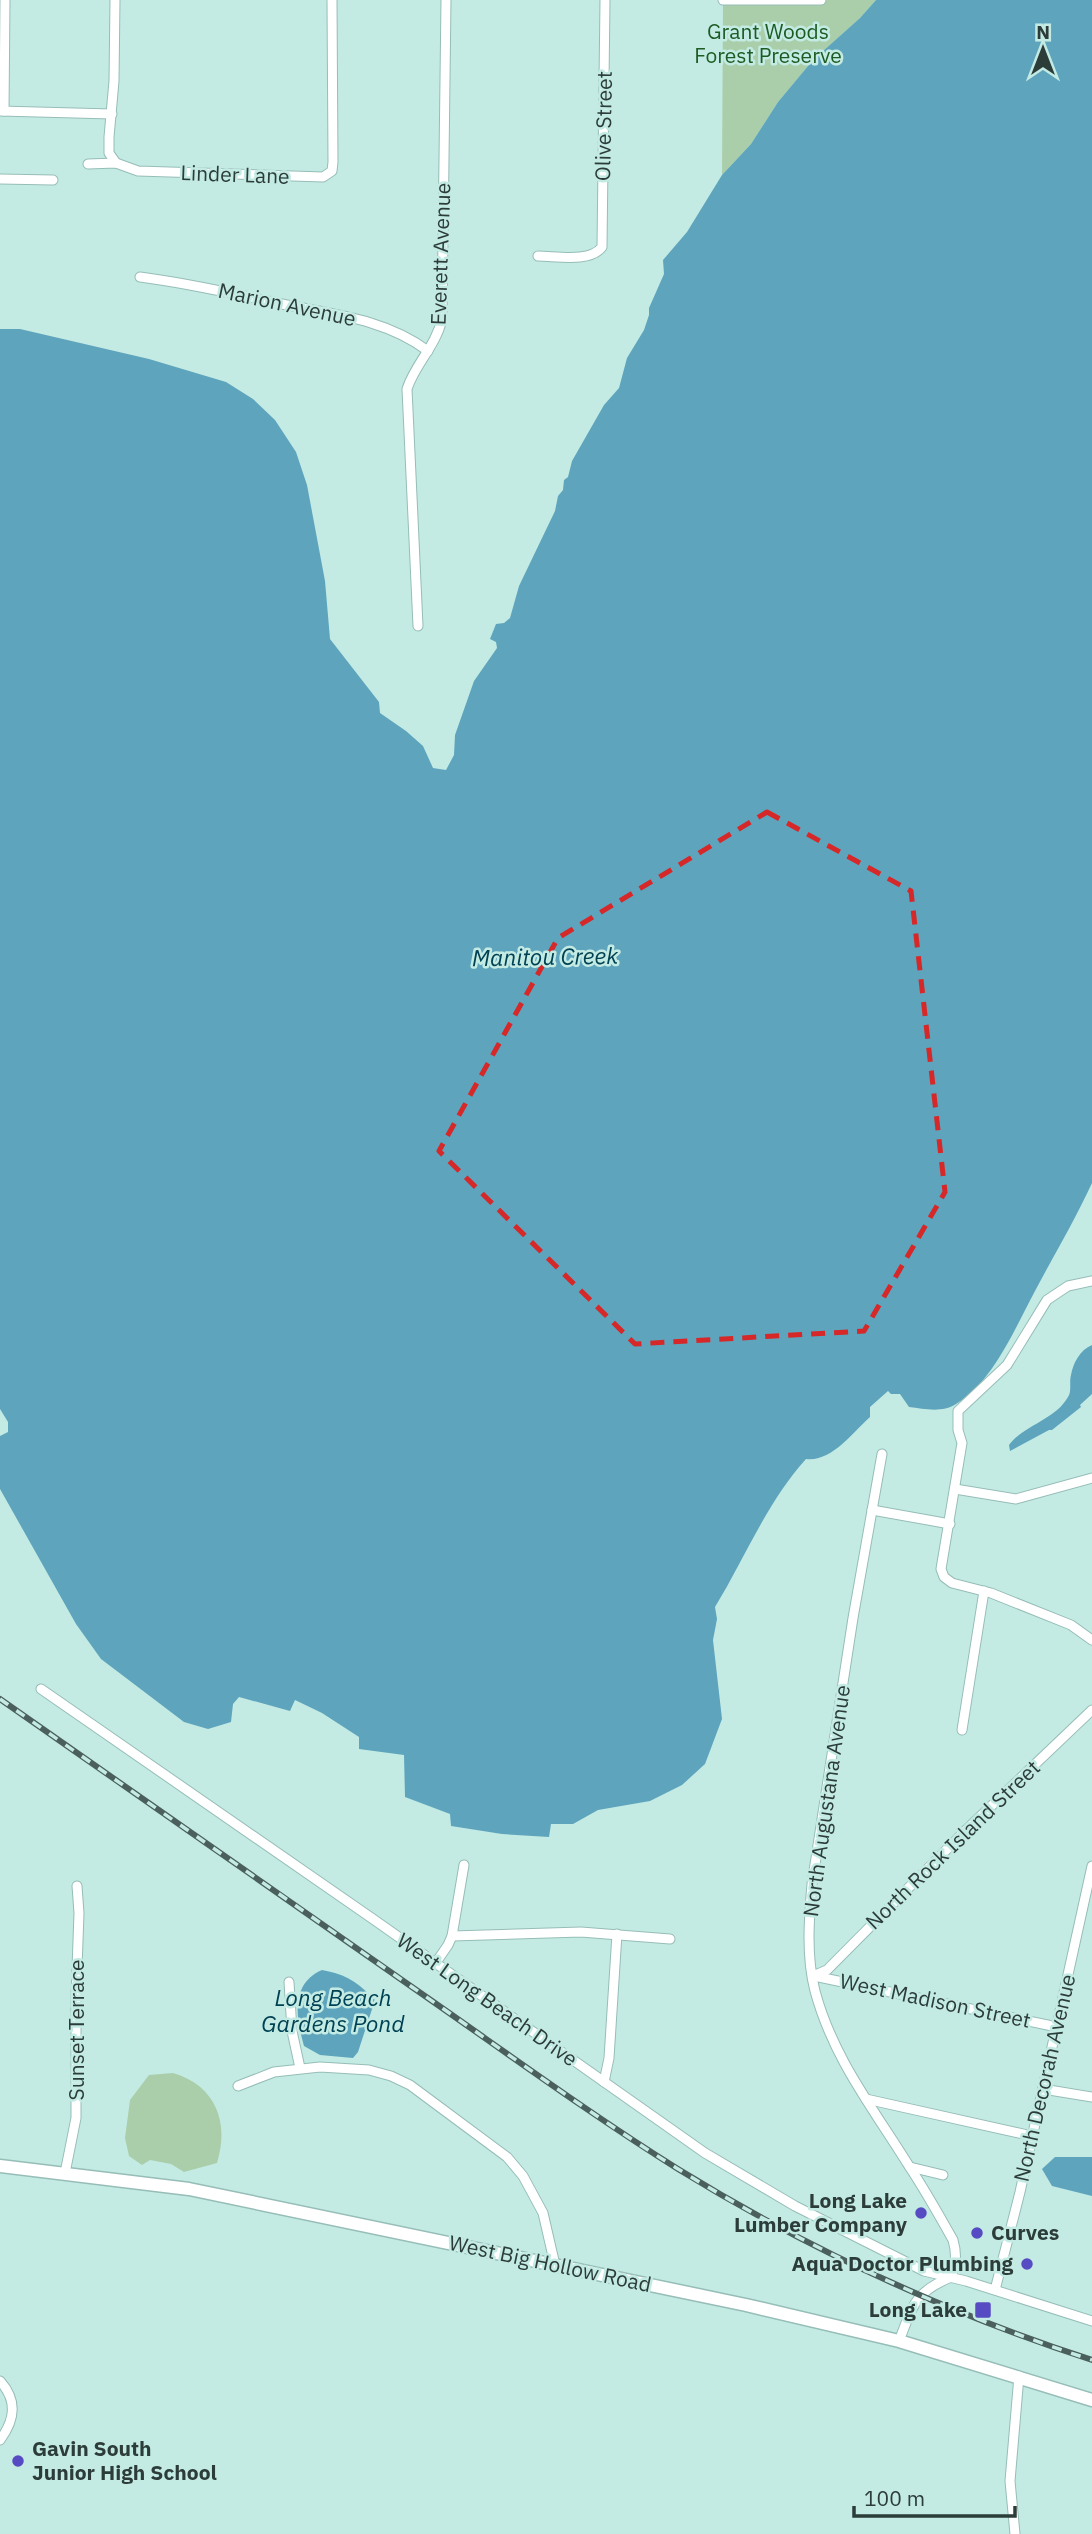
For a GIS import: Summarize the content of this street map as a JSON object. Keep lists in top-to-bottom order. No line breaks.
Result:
{"streets":{"main road":["West Big Hollow Road"],"street":["Olive Street","Linder Lane","Everett Avenue","Marion Avenue","North Augustana Avenue","North Rock Island Street","West Long Beach Drive","West Madison Street","Sunset Terrace","North Decorah Avenue"]},"crossings":[["Everett Avenue","Marion Avenue"],["North Augustana Avenue","North Rock Island Street"],["North Augustana Avenue","West Long Beach Drive"],["North Augustana Avenue","West Madison Street"],["North Rock Island Street","West Madison Street"],["West Long Beach Drive","North Decorah Avenue"],["West Madison Street","North Decorah Avenue"],["Sunset Terrace","West Big Hollow Road"]],"water":["Manitou Creek","Long Beach Gardens Pond"],"parks":["Grant Woods Forest Preserve"],"places":{"other":["Long Lake Lumber Company","Curves","Aqua Doctor Plumbing","Gavin South Junior High School"],"transit":["Long Lake"]},"scale_bar":"100 m","north":"top"}
